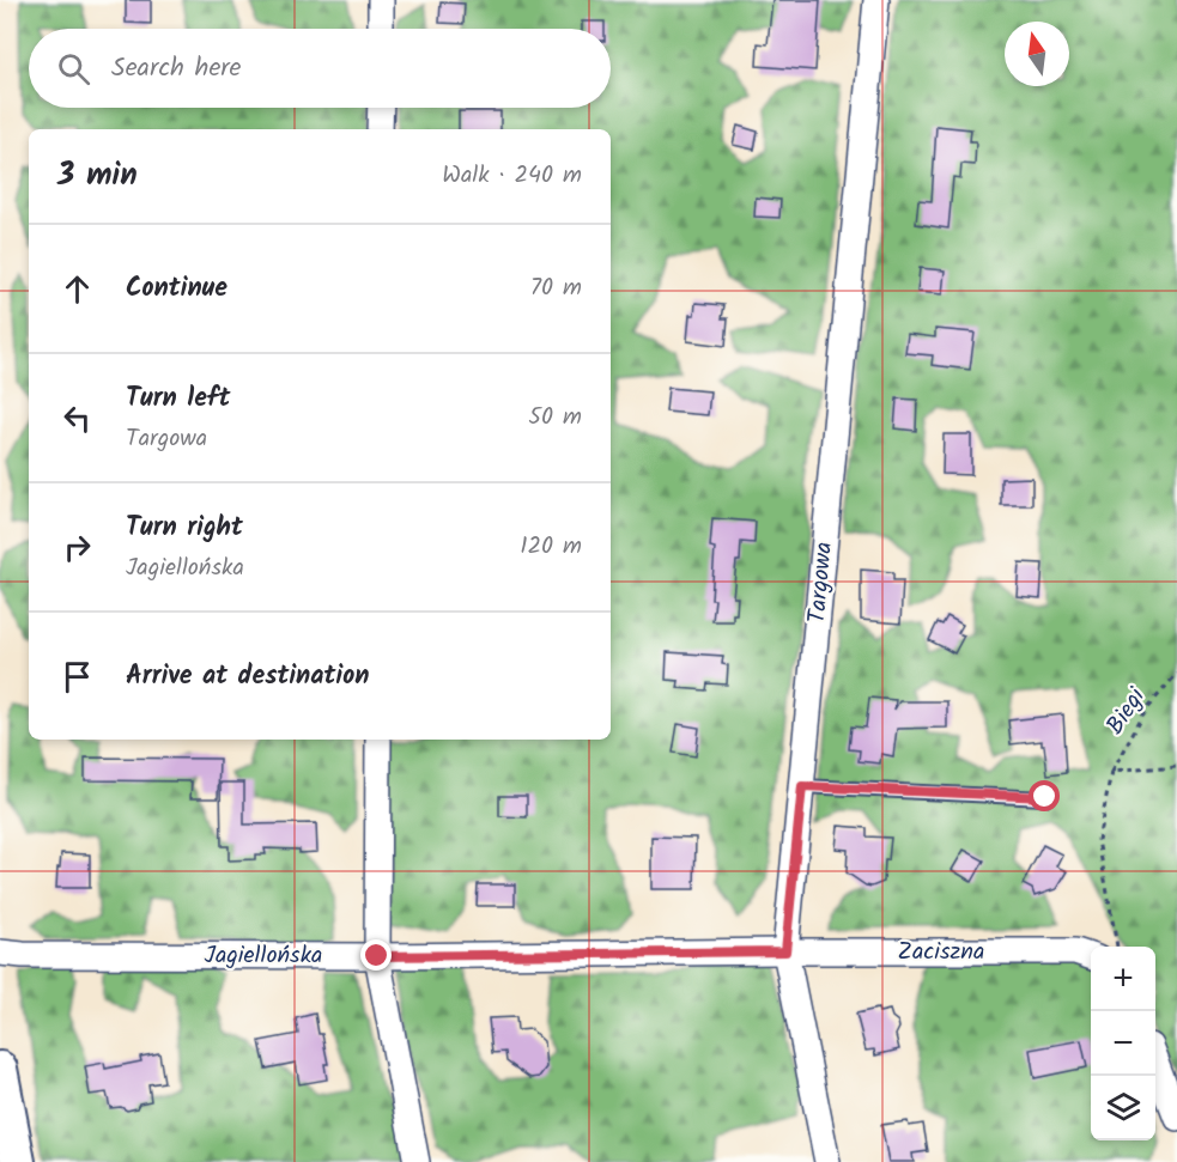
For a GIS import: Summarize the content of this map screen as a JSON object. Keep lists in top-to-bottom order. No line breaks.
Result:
{"streets":{"street":["Targowa","Zaciszna","Jagiellońska"],"path":["Biegi"]},"crossings":[["Targowa","Zaciszna"],["Targowa","Jagiellońska"],["Zaciszna","Jagiellońska"]],"north":"top","page":{"search":"Search here","heading":["3 min","Walk · 240 m"],"list":[["Continue","70 m"],["Turn left","Targowa","50 m"],["Turn right","Jagiellońska","120 m"],"Arrive at destination"],"map_buttons":["+","−"]}}
